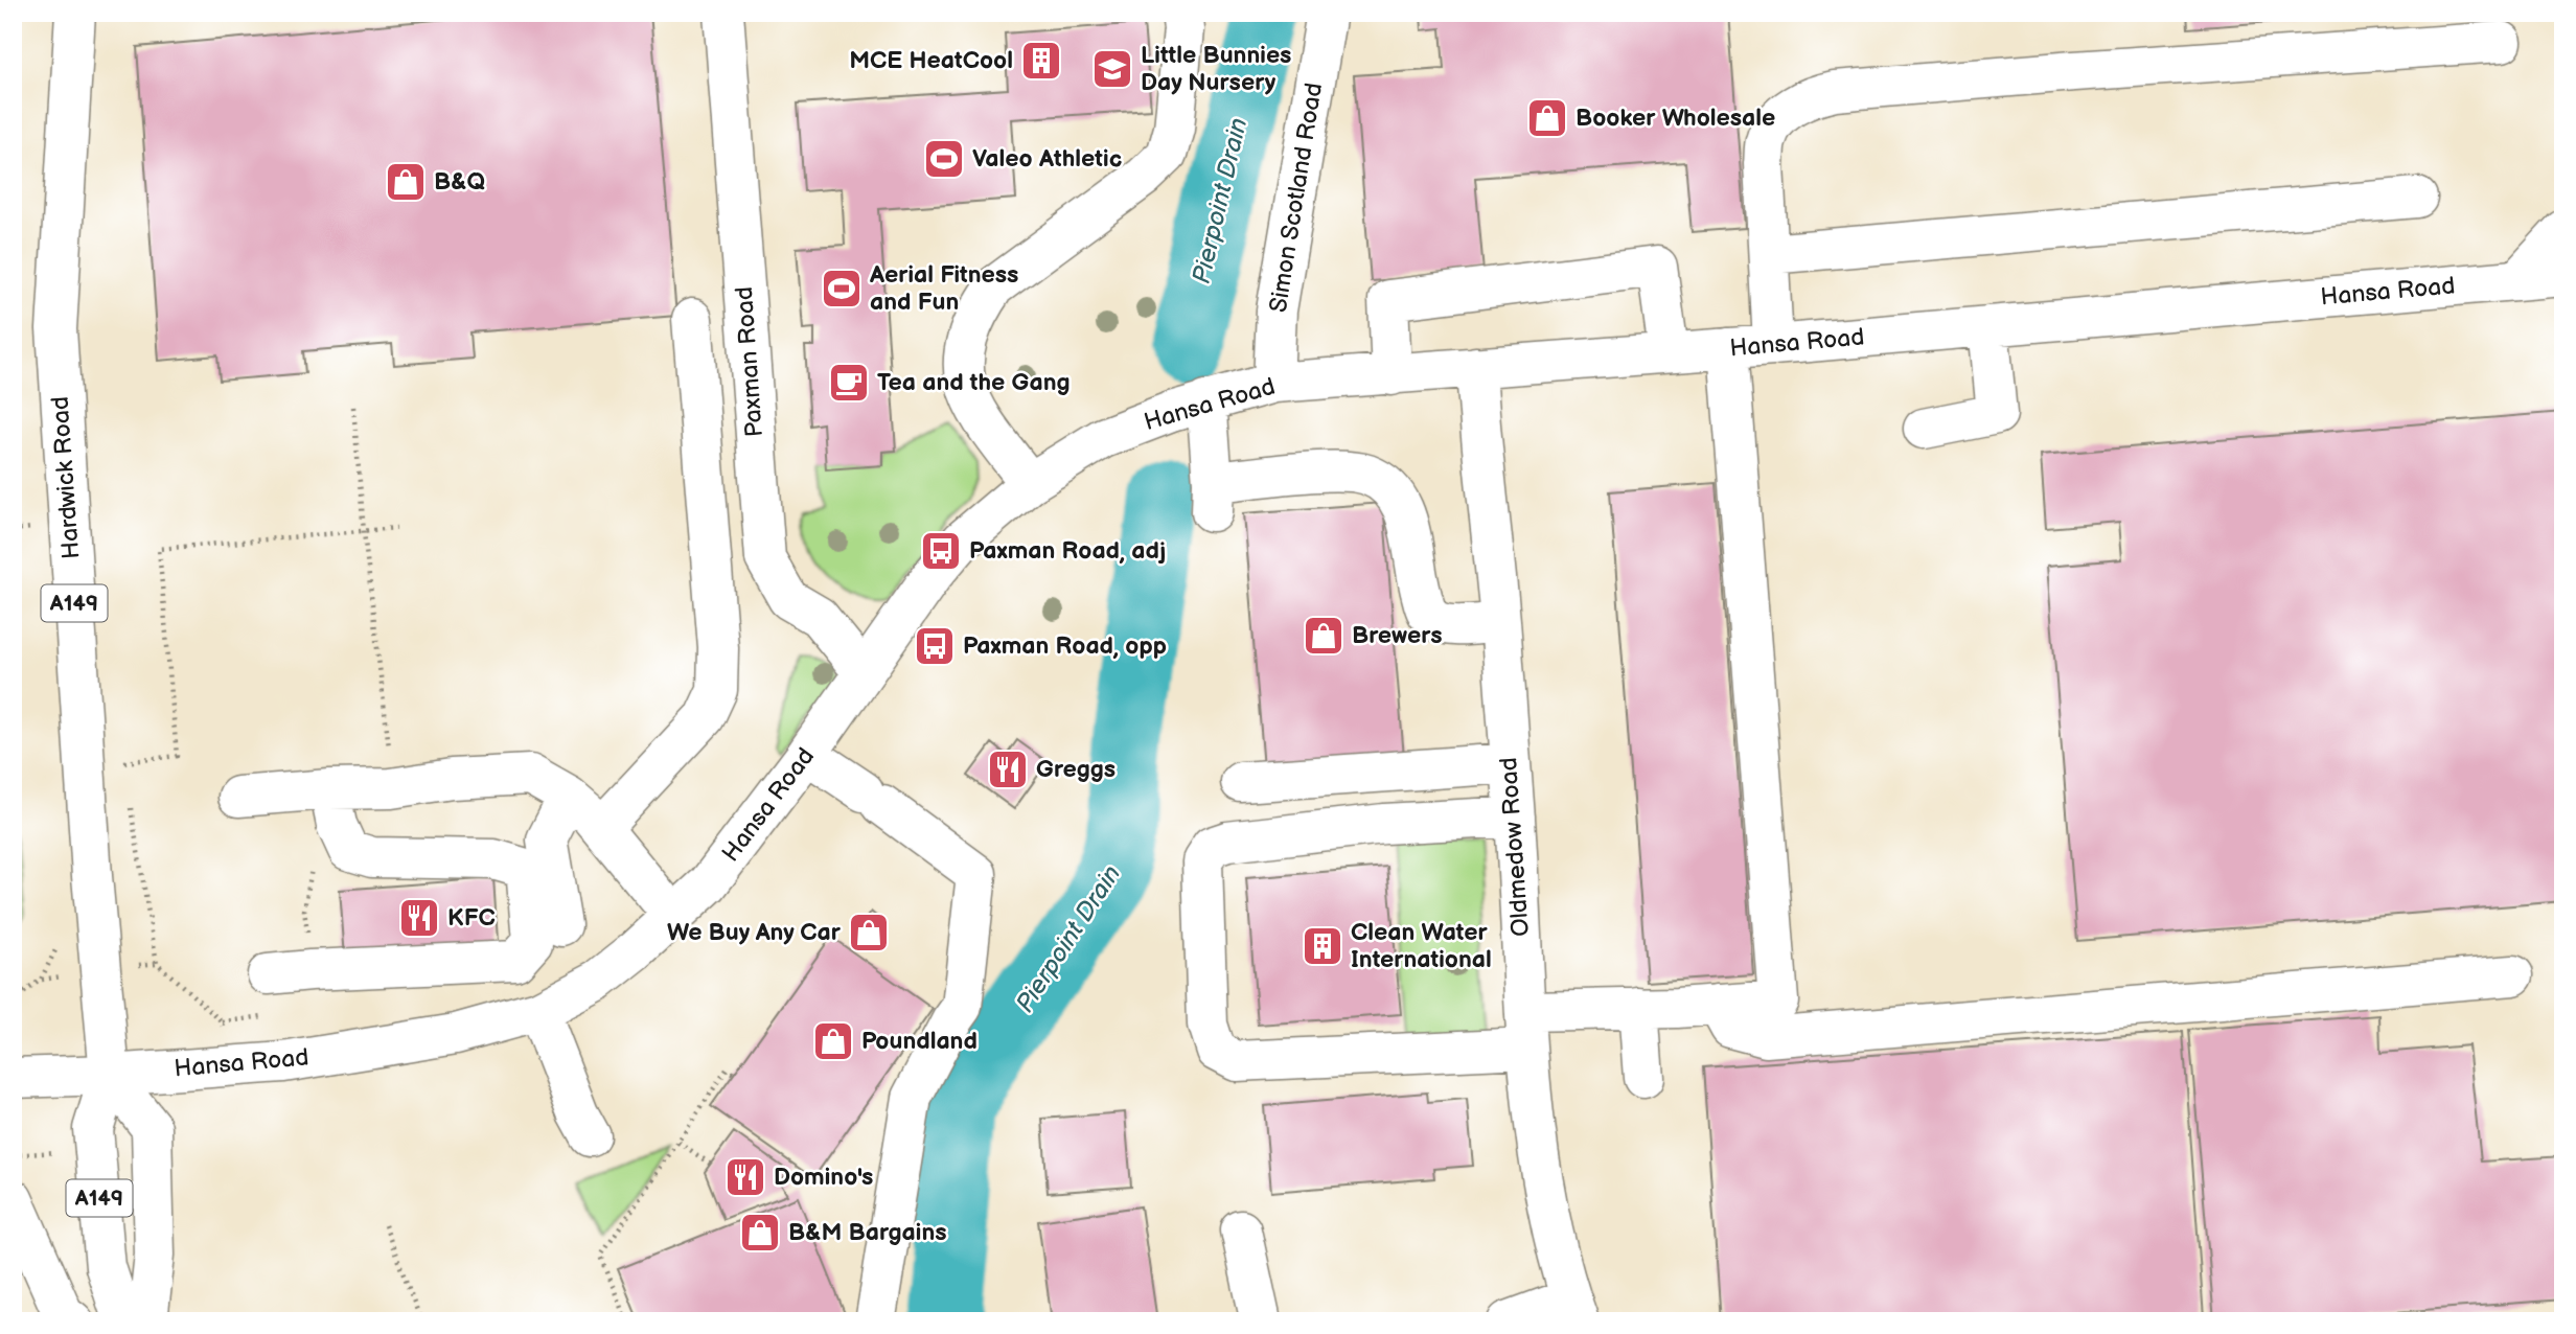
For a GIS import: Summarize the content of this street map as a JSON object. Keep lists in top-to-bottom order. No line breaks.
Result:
{"streets":{"street":["Simon Scotland Road","Hansa Road","Paxman Road","Hardwick Road","A149","Oldmedow Road"]},"crossings":[["Simon Scotland Road","Hansa Road"],["Hansa Road","Paxman Road"],["Hansa Road","Hardwick Road"],["Hansa Road","Oldmedow Road"]],"water":["Pierpoint Drain"],"places":{"building":["MCE HeatCool","Clean Water International"],"school or university":["Little Bunnies Day Nursery"],"shop":["Booker Wholesale","B&Q","Brewers","We Buy Any Car","Poundland","B&M Bargains"],"sports":["Valeo Athletic","Aerial Fitness and Fun"],"cafe":["Tea and the Gang"],"bus stop":["Paxman Road, adj","Paxman Road, opp"],"restaurant":["Greggs","KFC","Domino's"]}}
